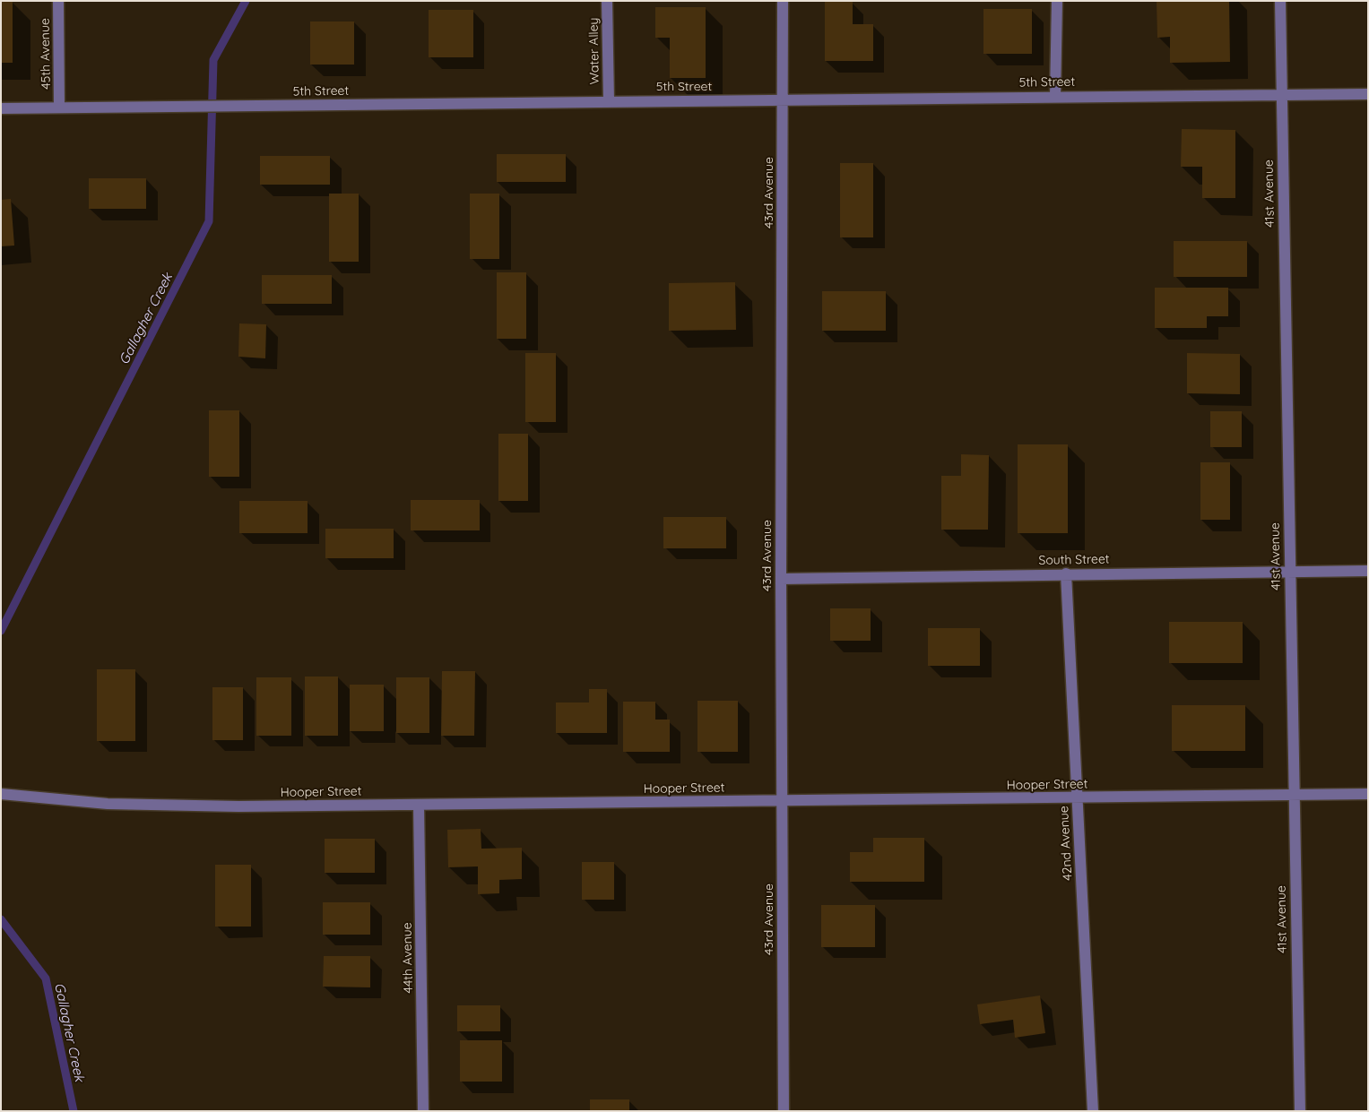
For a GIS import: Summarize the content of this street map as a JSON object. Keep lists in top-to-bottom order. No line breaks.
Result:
{"streets":{"street":["Water Alley","45th Avenue","5th Street","43rd Avenue","41st Avenue","South Street","Hooper Street","42nd Avenue","44th Avenue"]},"crossings":[["Water Alley","5th Street"],["45th Avenue","5th Street"],["5th Street","43rd Avenue"],["5th Street","41st Avenue"],["43rd Avenue","South Street"],["43rd Avenue","Hooper Street"],["41st Avenue","South Street"],["41st Avenue","Hooper Street"],["South Street","42nd Avenue"],["Hooper Street","42nd Avenue"],["Hooper Street","44th Avenue"]],"water":["Gallagher Creek"]}
